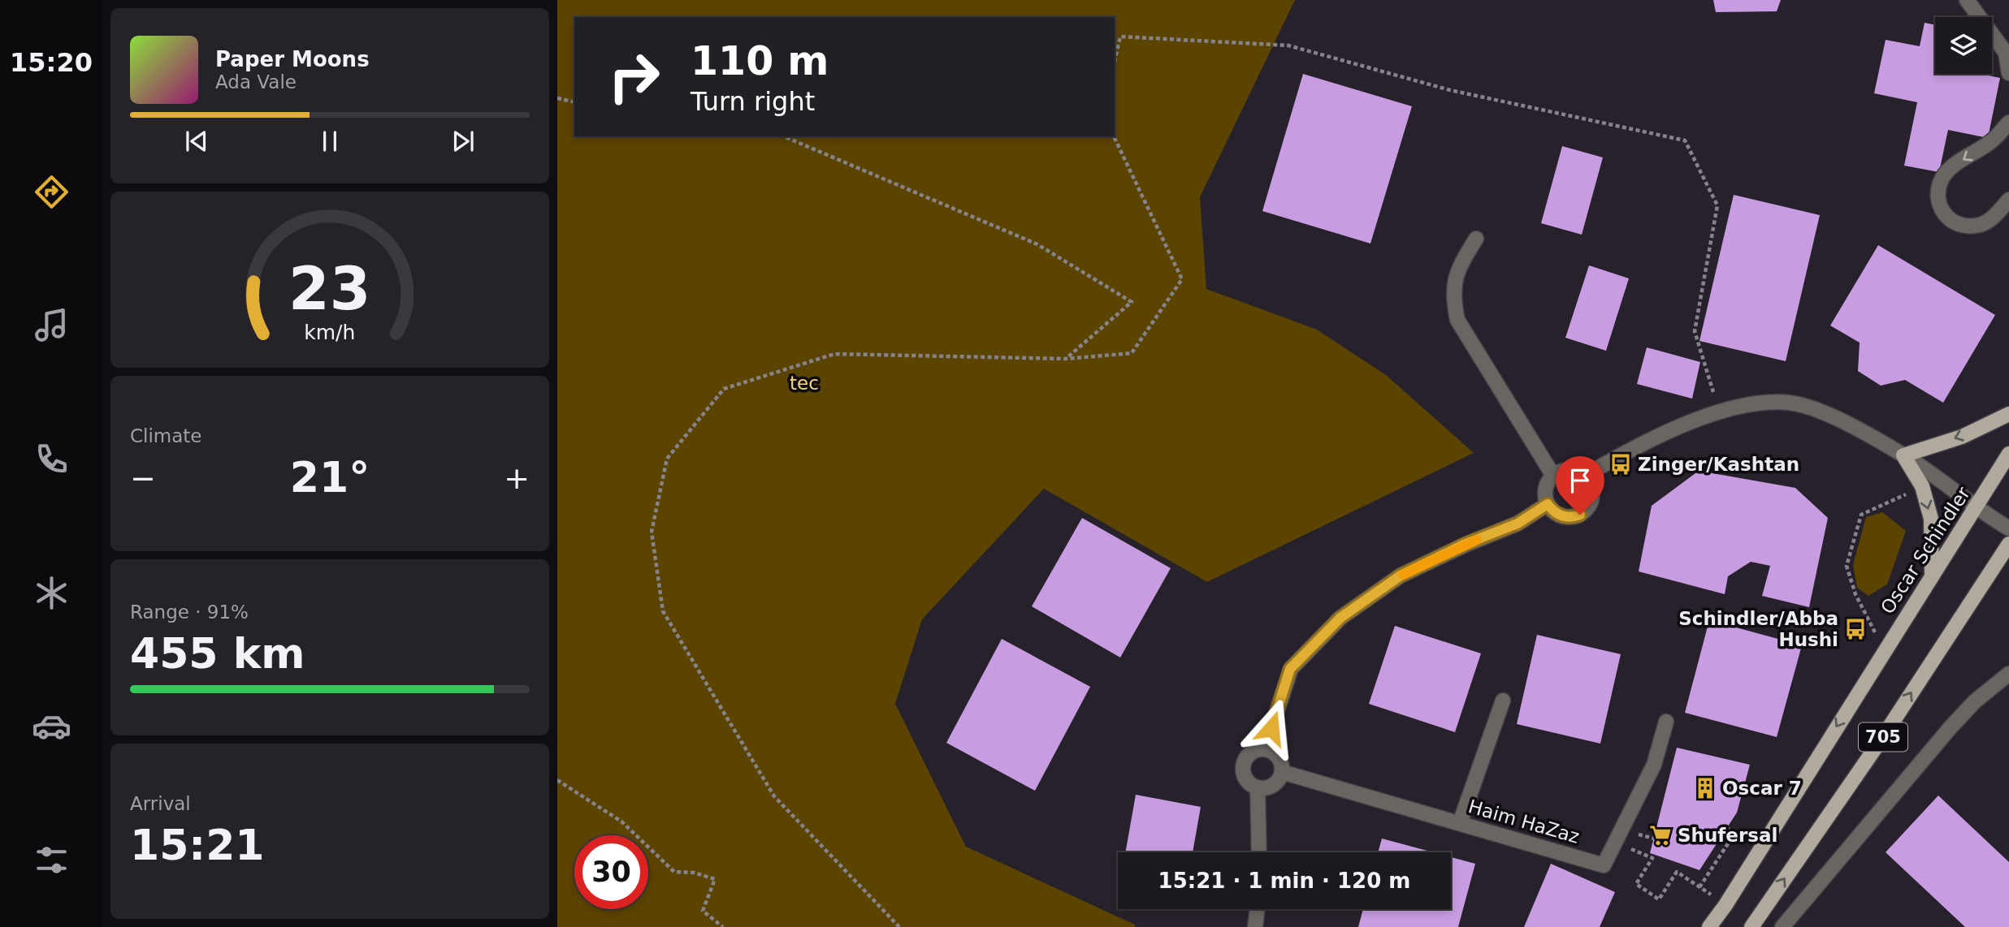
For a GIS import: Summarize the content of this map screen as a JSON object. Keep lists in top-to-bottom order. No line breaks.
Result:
{"streets":{"main road":["Oscar Schindler","705"],"street":["Haim HaZaz"]},"parks":["tec"],"places":{"bus stop":["Zinger/Kashtan","Schindler/Abba Hushi"],"building":["Oscar 7"],"supermarket":["Shufersal"]},"page":{"tabs":"15:20","turn":["110 m","Turn right"],"song":["Paper Moons","Ada Vale"],"tile":["Climate",["Range · 91%","455 km"],["Arrival","15:21"]],"heat":["−","21°","+"],"limit":"30","trip":"15:21 · 1 min · 120 m","gauge":["23","km/h"]}}
